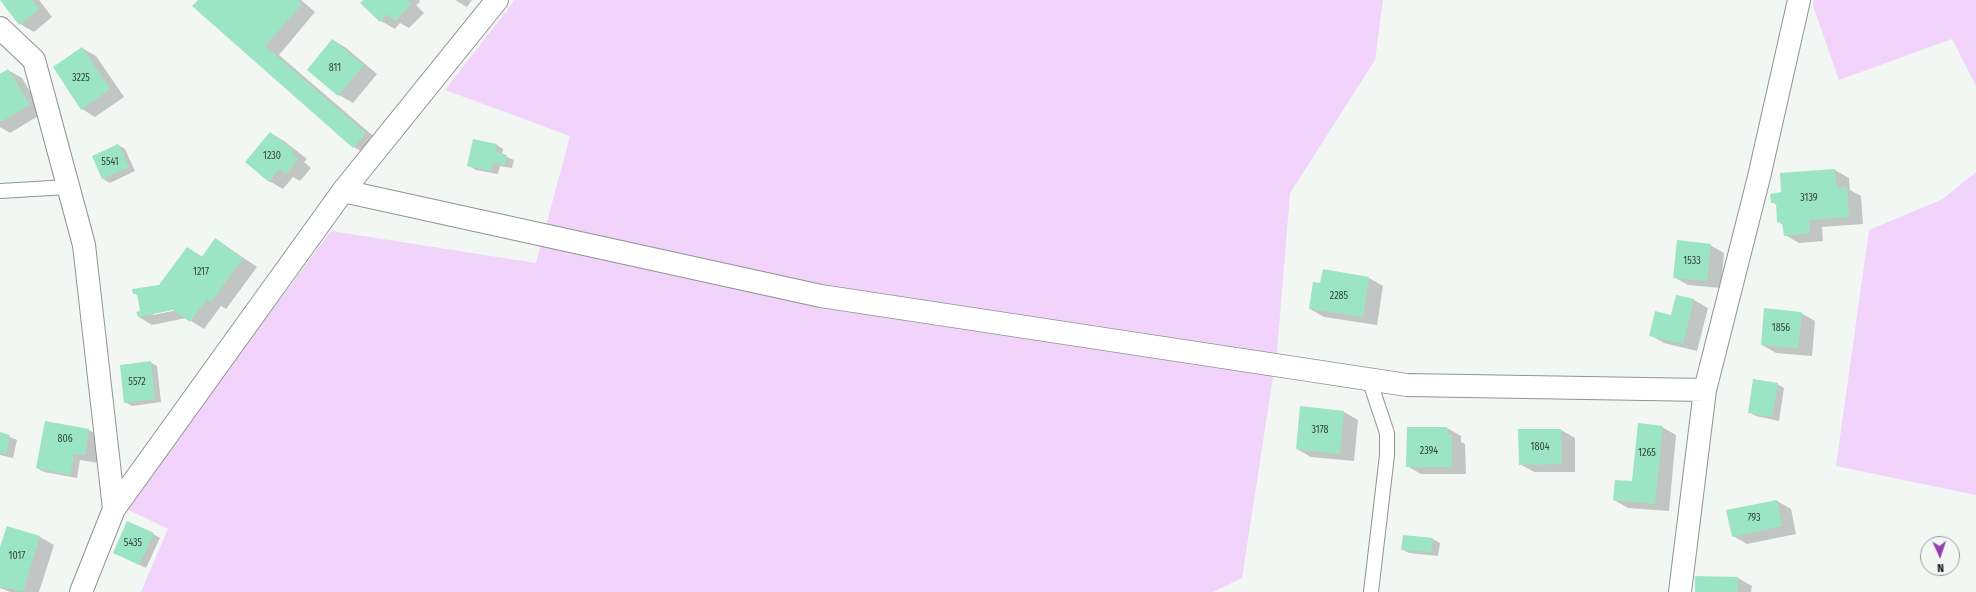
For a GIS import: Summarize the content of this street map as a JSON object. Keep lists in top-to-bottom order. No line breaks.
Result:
{"house_numbers":["811","3225","1230","5541","3139","1533","1217","2285","1856","5572","3178","806","1804","2394","1265","793","5435","1017"],"north":"bottom"}
